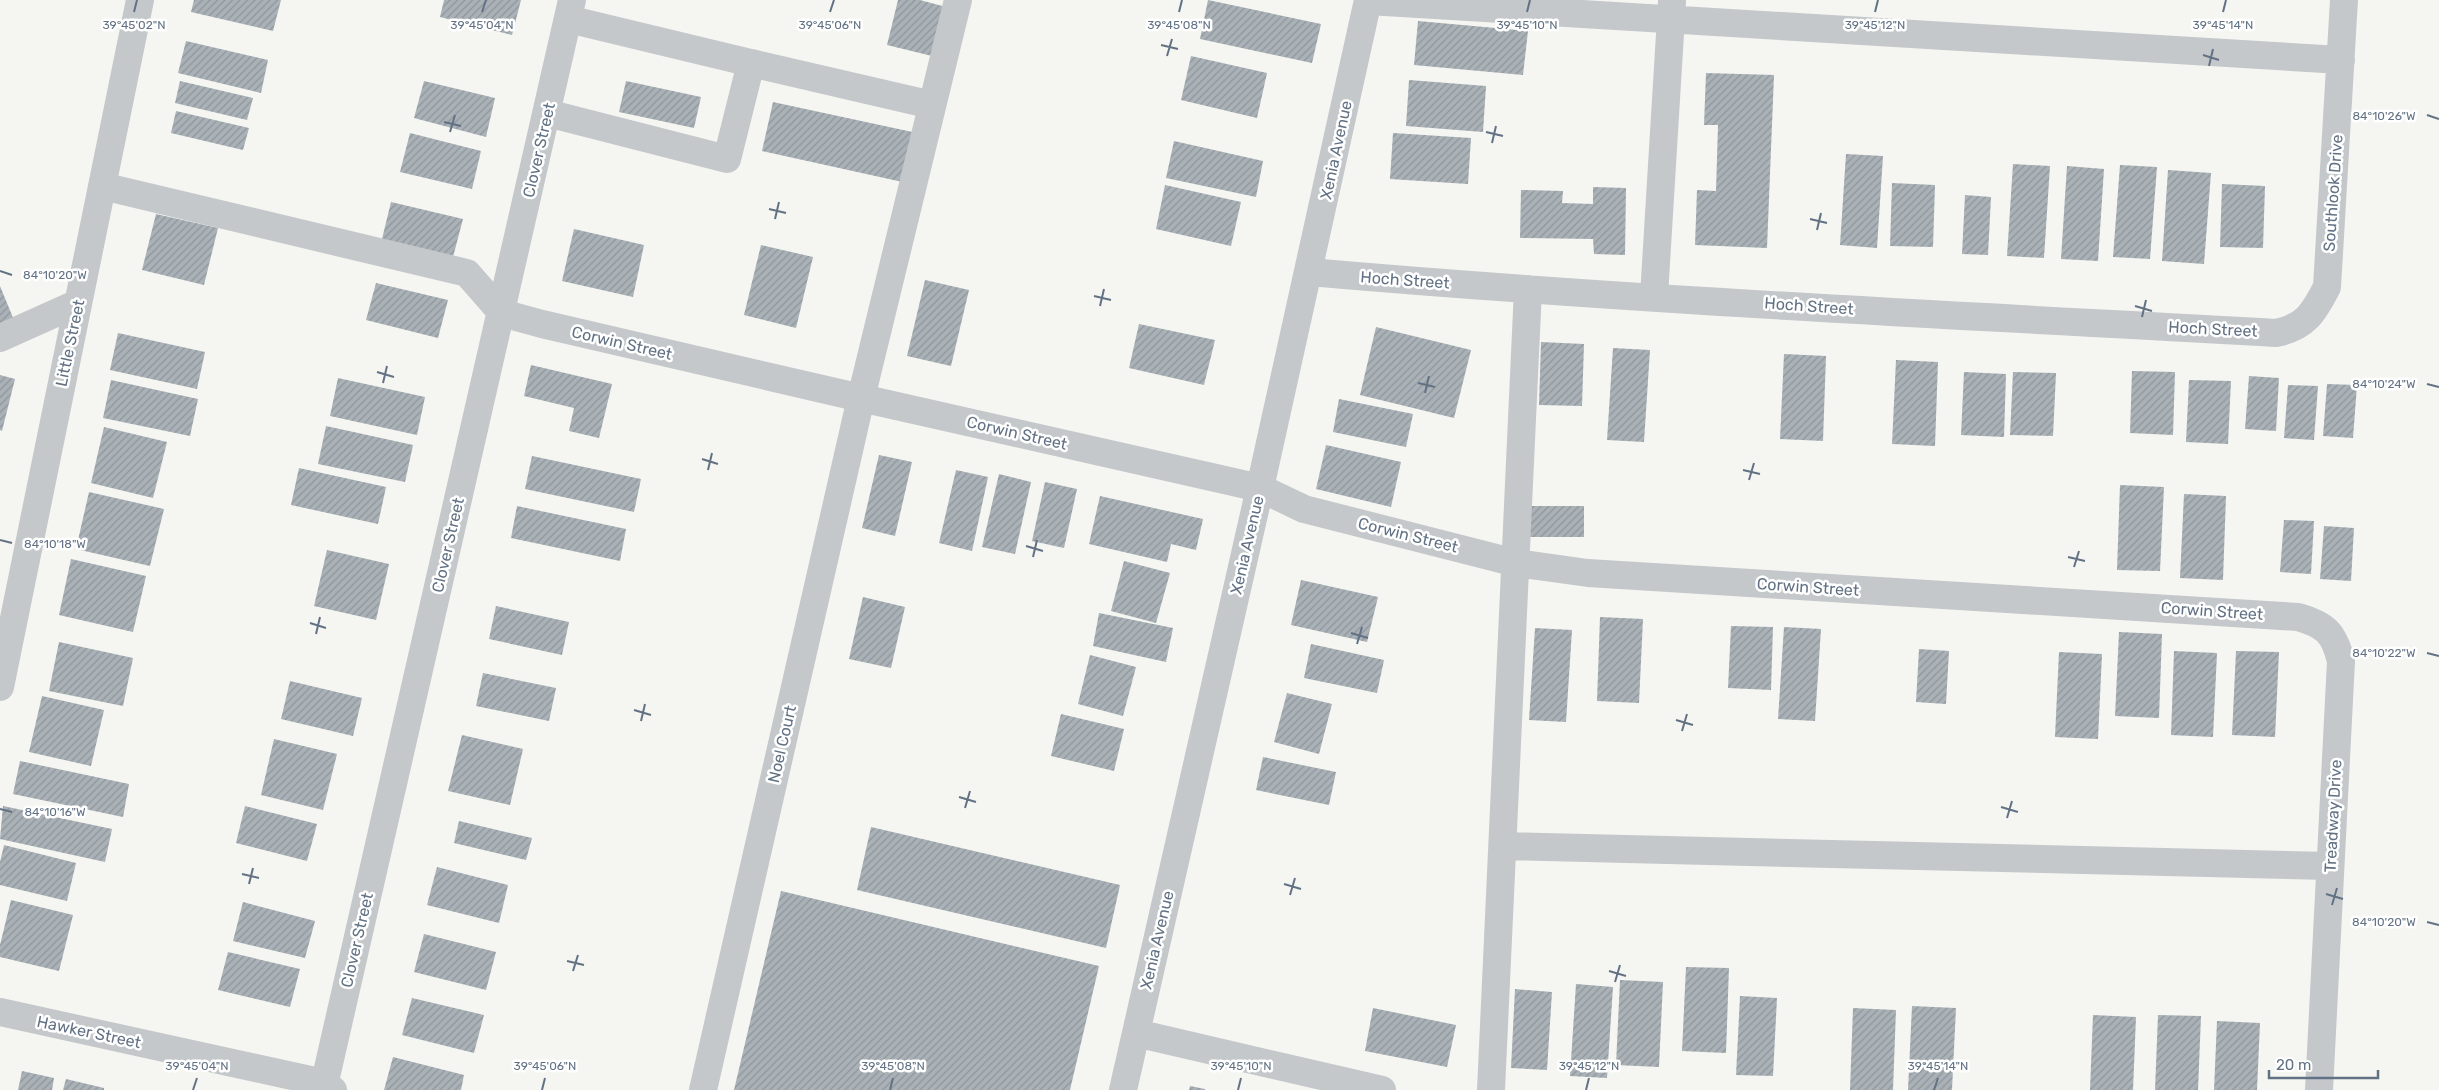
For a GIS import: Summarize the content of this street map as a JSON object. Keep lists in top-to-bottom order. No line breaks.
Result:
{"streets":{"street":["Clover Street","Xenia Avenue","Southlook Drive","Hoch Street","Little Street","Corwin Street","Noel Court","Treadway Drive","Hawker Street"]},"crossings":[["Clover Street","Corwin Street"],["Clover Street","Hawker Street"],["Xenia Avenue","Hoch Street"],["Xenia Avenue","Corwin Street"],["Southlook Drive","Hoch Street"],["Corwin Street","Noel Court"],["Corwin Street","Treadway Drive"]],"scale_bar":"20 m","coordinates":["39°45'02\"N","39°45'04\"N","39°45'06\"N","39°45'08\"N","39°45'10\"N","39°45'12\"N","39°45'14\"N","84°10'26\"W","84°10'20\"W","84°10'24\"W","84°10'18\"W","84°10'22\"W","84°10'16\"W"]}
